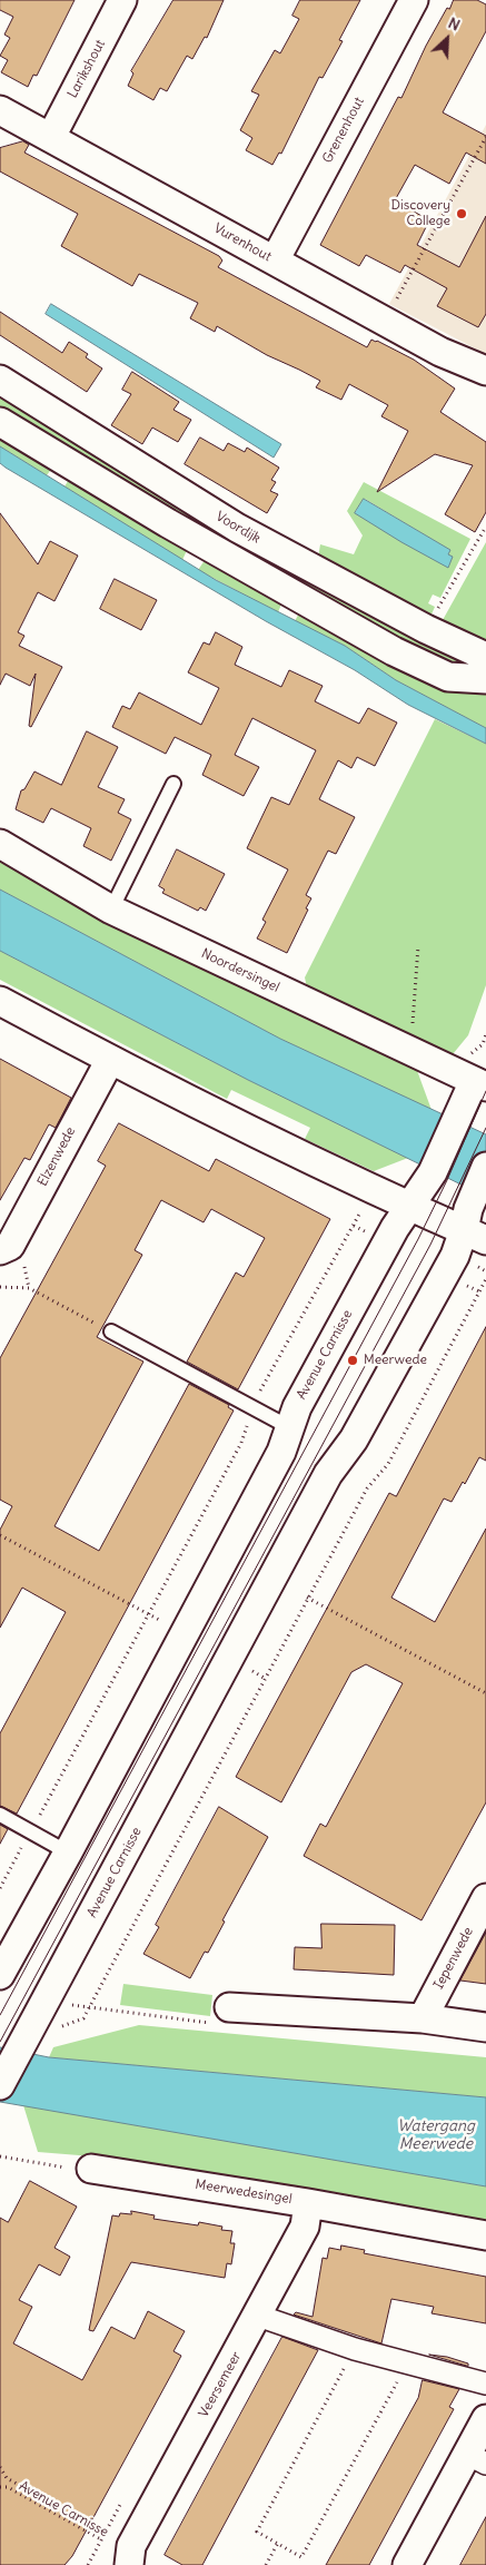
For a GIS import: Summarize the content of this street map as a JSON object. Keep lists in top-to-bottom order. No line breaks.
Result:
{"streets":{"street":["Larikshout","Grenenhout","Vurenhout","Voordijk","Noordersingel","Elzenwede","Avenue Carnisse","Iepenwede","Meerwedesingel","Veersemeer"]},"crossings":[["Larikshout","Vurenhout"],["Grenenhout","Vurenhout"],["Noordersingel","Avenue Carnisse"],["Avenue Carnisse","Veersemeer"],["Meerwedesingel","Veersemeer"]],"water":["Watergang Meerwede"],"places":["Discovery College","Meerwede"],"north":"top right"}
